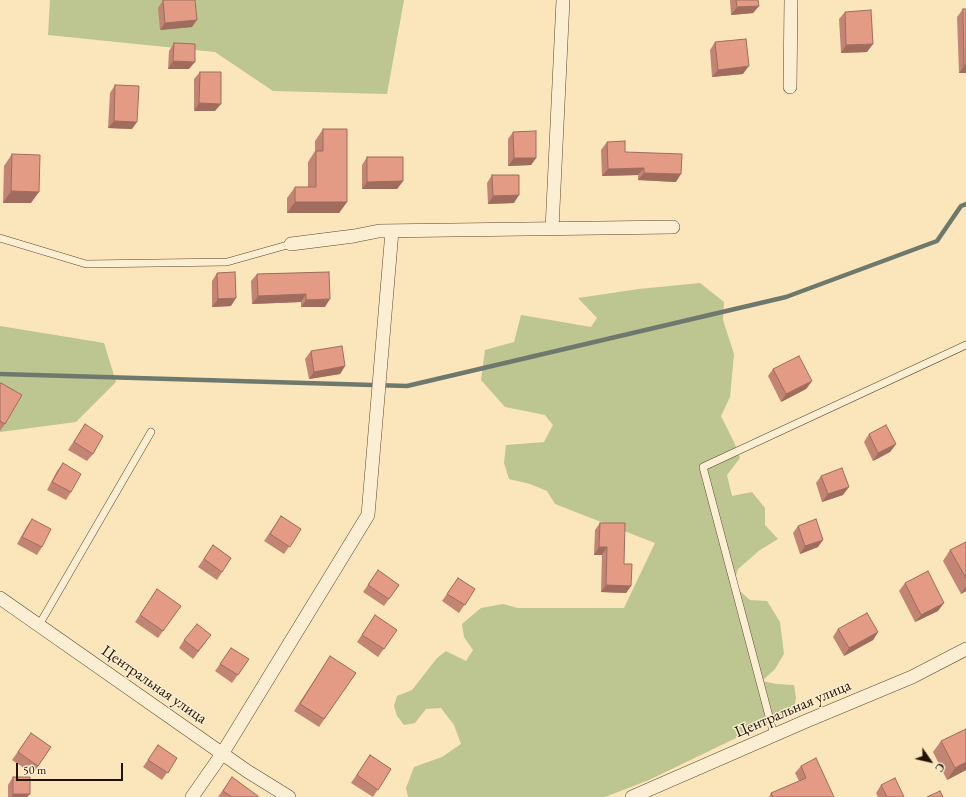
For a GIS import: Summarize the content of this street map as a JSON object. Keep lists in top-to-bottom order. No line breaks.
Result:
{"streets":{"street":["Центральная улица"]},"scale_bar":"50 m","north":"bottom right"}
